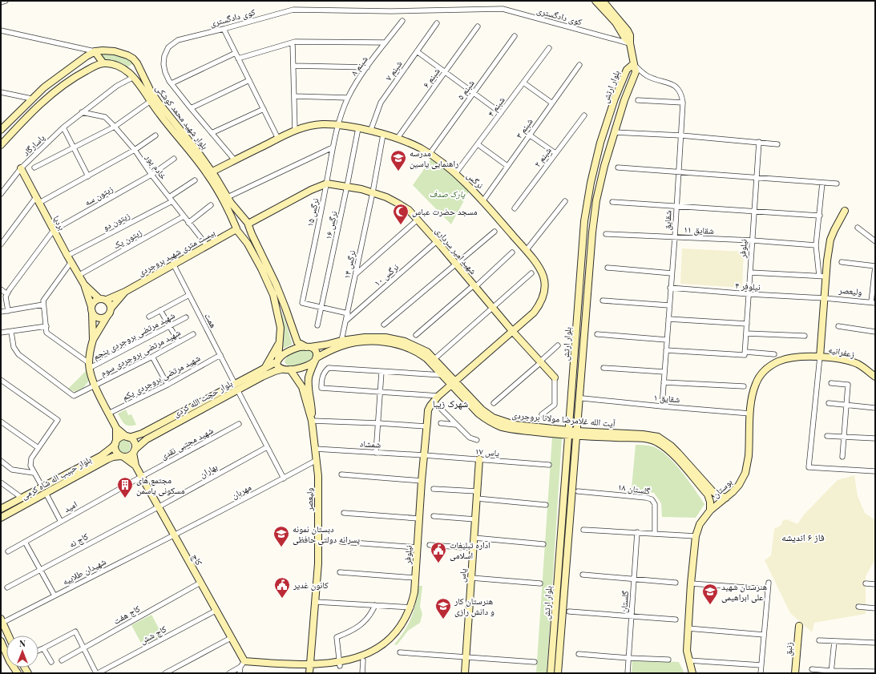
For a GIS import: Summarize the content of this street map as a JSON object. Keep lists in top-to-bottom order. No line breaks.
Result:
{"streets":{"street":["کوی دادگستری","شبنم ۸","شبنم ۷","شبنم ۶","بلوار ارتش","شبنم ۵","شبنم ۴","بلوار شهید محمد کوشکی","شبنم ۳","پاسارگاد","شبنم ۲","خادم پور","نرگس","زیتون سه","نرگس ۱۵","شقایق","زیتون دو","بردیا","نرگس ۱۶","شقایق ۱۱","زیتون یک","نیلوفر","شهید امیر سرداری","بیست متری شهید بروجردی","نرگس ۱۴","نرگس ۱۰","نیلوفر ۴","ولیعصر","همت","شهید مرتضی بروجردی پنجم","زعفرانیه","شهید مرتضی بروجردی سوم","شهید مرتضی بروجردی یکم","بلوار حجت الله کردی","شقایق ۱","آیت الله غلامرضا مولانا بروجردی","شهید مجتبی نقدی","شمشاد","یاس ۱۷","بهاران","بلوار حبیب اله شاه کرمی","بوستان","گلستان ۱۸","مهربان","امید","کاج نه","کاج","شهیدان طلاییه","یاس","گلستان","کاج هفت","کاج شش","زنبق"]},"crossings":[["کوی دادگستری","نرگس"],["شبنم ۸","نرگس"],["شبنم ۸","نرگس ۱۵"],["شبنم ۷","نرگس"],["شبنم ۶","نرگس"],["بلوار ارتش","شقایق"],["بلوار ارتش","آیت الله غلامرضا مولانا بروجردی"],["شبنم ۵","نرگس"],["شبنم ۴","نرگس"],["بلوار شهید محمد کوشکی","پاسارگاد"],["بلوار شهید محمد کوشکی","نرگس"],["بلوار شهید محمد کوشکی","شهید امیر سرداری"],["بلوار شهید محمد کوشکی","بیست متری شهید بروجردی"],["بلوار شهید محمد کوشکی","بلوار حجت الله کردی"],["بلوار شهید محمد کوشکی","آیت الله غلامرضا مولانا بروجردی"],["شبنم ۳","نرگس"],["پاسارگاد","خادم پور"],["پاسارگاد","بردیا"],["خادم پور","زیتون سه"],["خادم پور","زیتون دو"],["خادم پور","زیتون یک"],["خادم پور","بیست متری شهید بروجردی"],["نرگس","نرگس ۱۵"],["نرگس","نرگس ۱۶"],["نرگس","نیلوفر"],["نرگس","شهید امیر سرداری"],["نرگس","نرگس ۱۴"],["نرگس","آیت الله غلامرضا مولانا بروجردی"],["زیتون سه","بردیا"],["نرگس ۱۵","نرگس ۱۶"],["نرگس ۱۵","شهید امیر سرداری"],["شقایق","شقایق ۱۱"],["شقایق","نیلوفر ۴"],["شقایق","شقایق ۱"],["زیتون دو","بردیا"],["بردیا","زیتون یک"],["نرگس ۱۶","شهید امیر سرداری"],["شقایق ۱۱","نیلوفر"],["نیلوفر","نیلوفر ۴"],["نیلوفر","ولیعصر"],["نیلوفر","آیت الله غلامرضا مولانا بروجردی"],["نیلوفر","شمشاد"],["نیلوفر","یاس ۱۷"],["شهید امیر سرداری","بیست متری شهید بروجردی"],["شهید امیر سرداری","نرگس ۱۴"],["شهید امیر سرداری","نرگس ۱۰"],["بیست متری شهید بروجردی","همت"],["نرگس ۱۴","نرگس ۱۰"],["نرگس ۱۴","آیت الله غلامرضا مولانا بروجردی"],["نیلوفر ۴","ولیعصر"],["ولیعصر","شمشاد"],["ولیعصر","مهربان"],["همت","شهید مرتضی بروجردی یکم"],["همت","بلوار حجت الله کردی"],["همت","بهاران"],["همت","مهربان"],["زعفرانیه","بوستان"],["بلوار حجت الله کردی","بلوار حبیب اله شاه کرمی"],["بلوار حجت الله کردی","کاج"],["شقایق ۱","بوستان"],["آیت الله غلامرضا مولانا بروجردی","بوستان"],["شهید مجتبی نقدی","امید"],["شهید مجتبی نقدی","کاج"],["شمشاد","یاس ۱۷"],["یاس ۱۷","یاس"],["بهاران","کاج نه"],["بهاران","کاج"],["بلوار حبیب اله شاه کرمی","کاج"],["مهربان","کاج"],["مهربان","شهیدان طلاییه"],["امید","کاج"],["کاج نه","کاج"],["کاج","شهیدان طلاییه"],["کاج","کاج هفت"],["کاج","کاج شش"]],"districts":["شهرک زیبا","فاز ۶ اندیشه"],"parks":["پارک صدف"],"places":{"school or university":["مدرسه راهنمایی یاسین","دبستان نمونه پسرانه دولتی حافظی","هنرستان شهید علی ابراهیمی","هنرستان کار و دانش رازی"],"mosque":["مسجد حضرت عباس"],"building":["مجتمع های مسکونی یاسمن"],"public building":["اداره تبلیغات اسلامی","کانون غدیر"]},"north":"top"}
